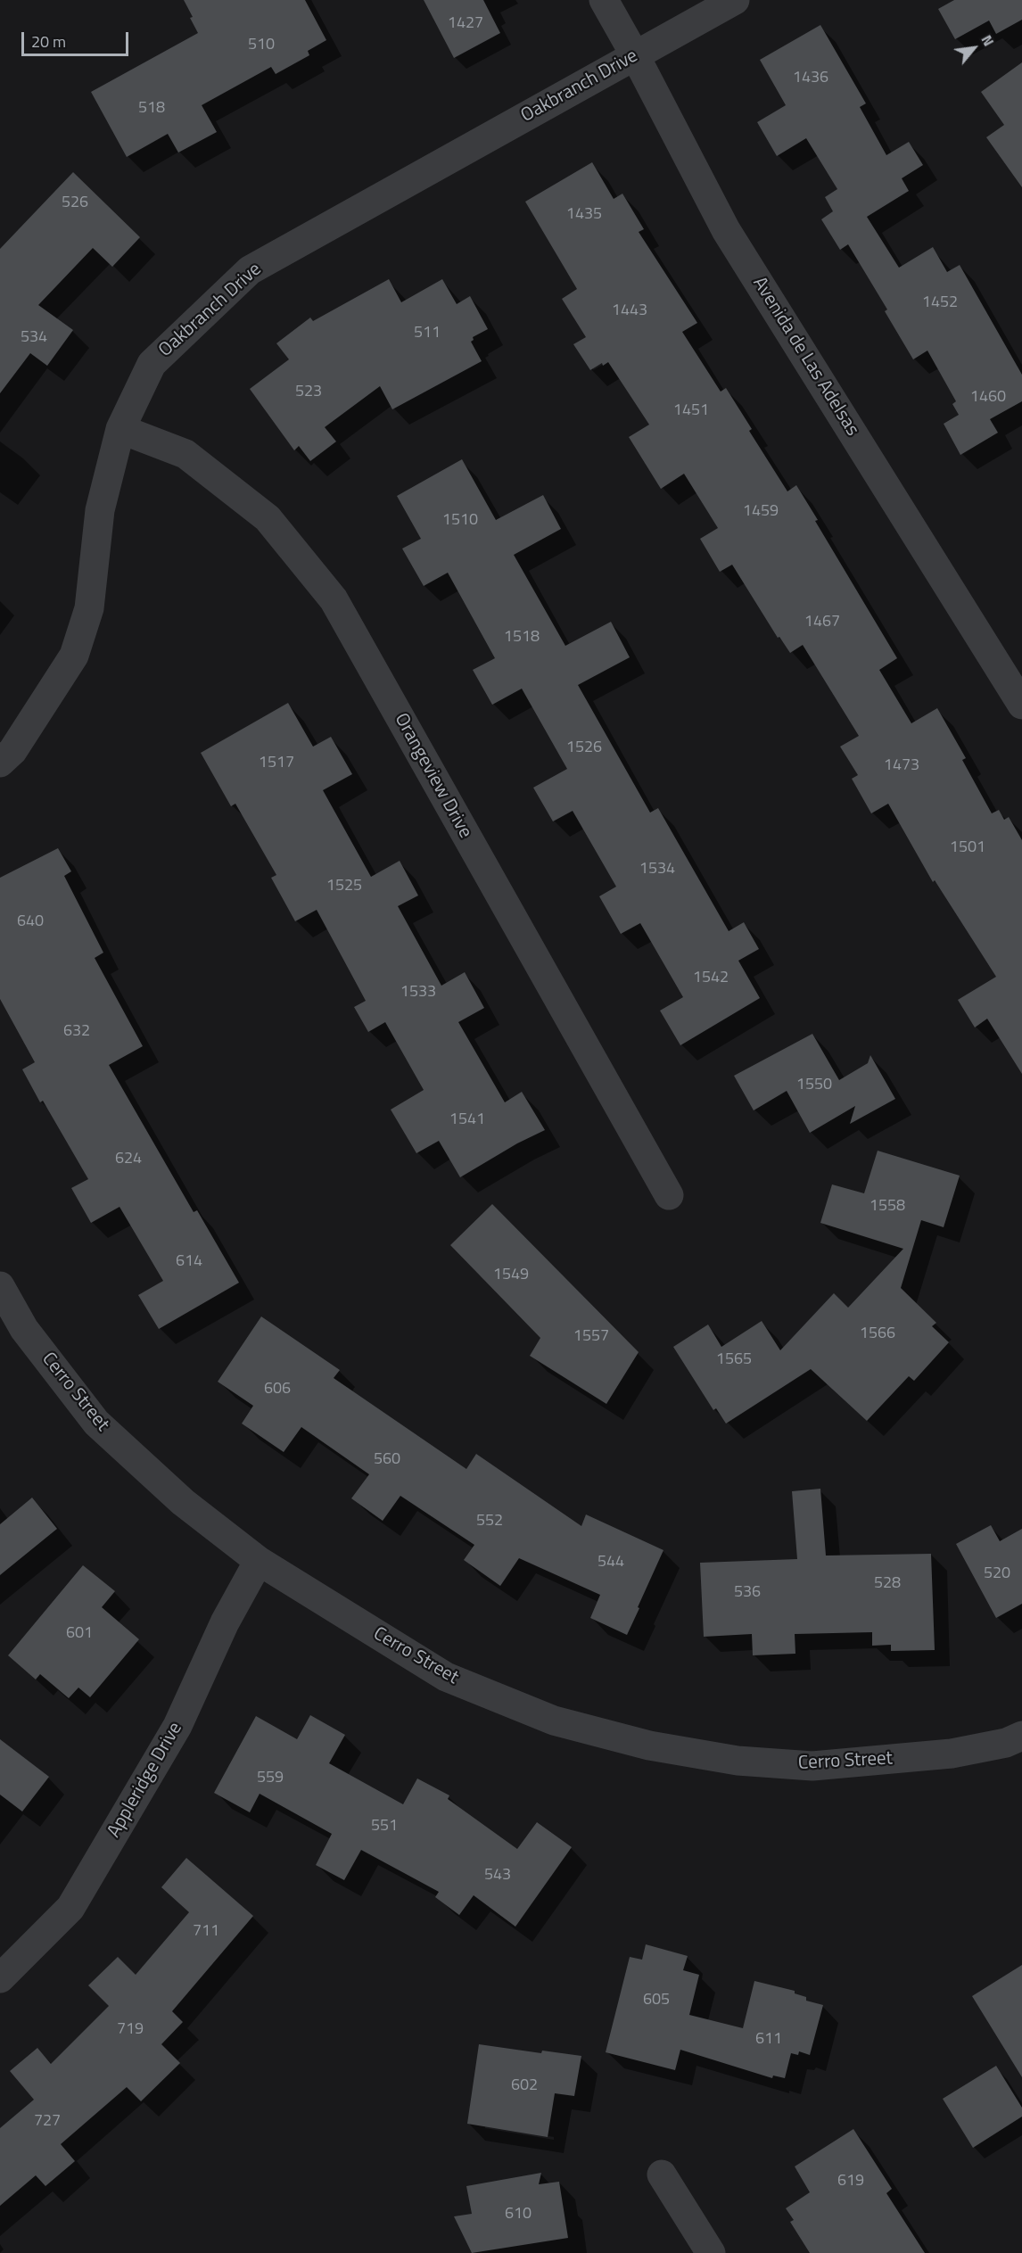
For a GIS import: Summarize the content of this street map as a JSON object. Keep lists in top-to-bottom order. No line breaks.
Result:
{"streets":{"street":["Oakbranch Drive","Avenida de Las Adelsas","Orangeview Drive","Cerro Street","Appleridge Drive"]},"crossings":[["Oakbranch Drive","Avenida de Las Adelsas"],["Oakbranch Drive","Orangeview Drive"],["Cerro Street","Appleridge Drive"]],"house_numbers":["1427","510","1436","518","526","1435","1452","1443","511","534","523","1460","1451","1459","1510","1467","1518","1526","1517","1473","1501","1534","1525","640","1542","1533","632","1550","1541","624","1558","614","1549","1566","1557","1565","606","560","552","544","520","528","536","601","559","551","543","711","605","719","611","602","727","619","610"],"scale_bar":"20 m","north":"top right"}
